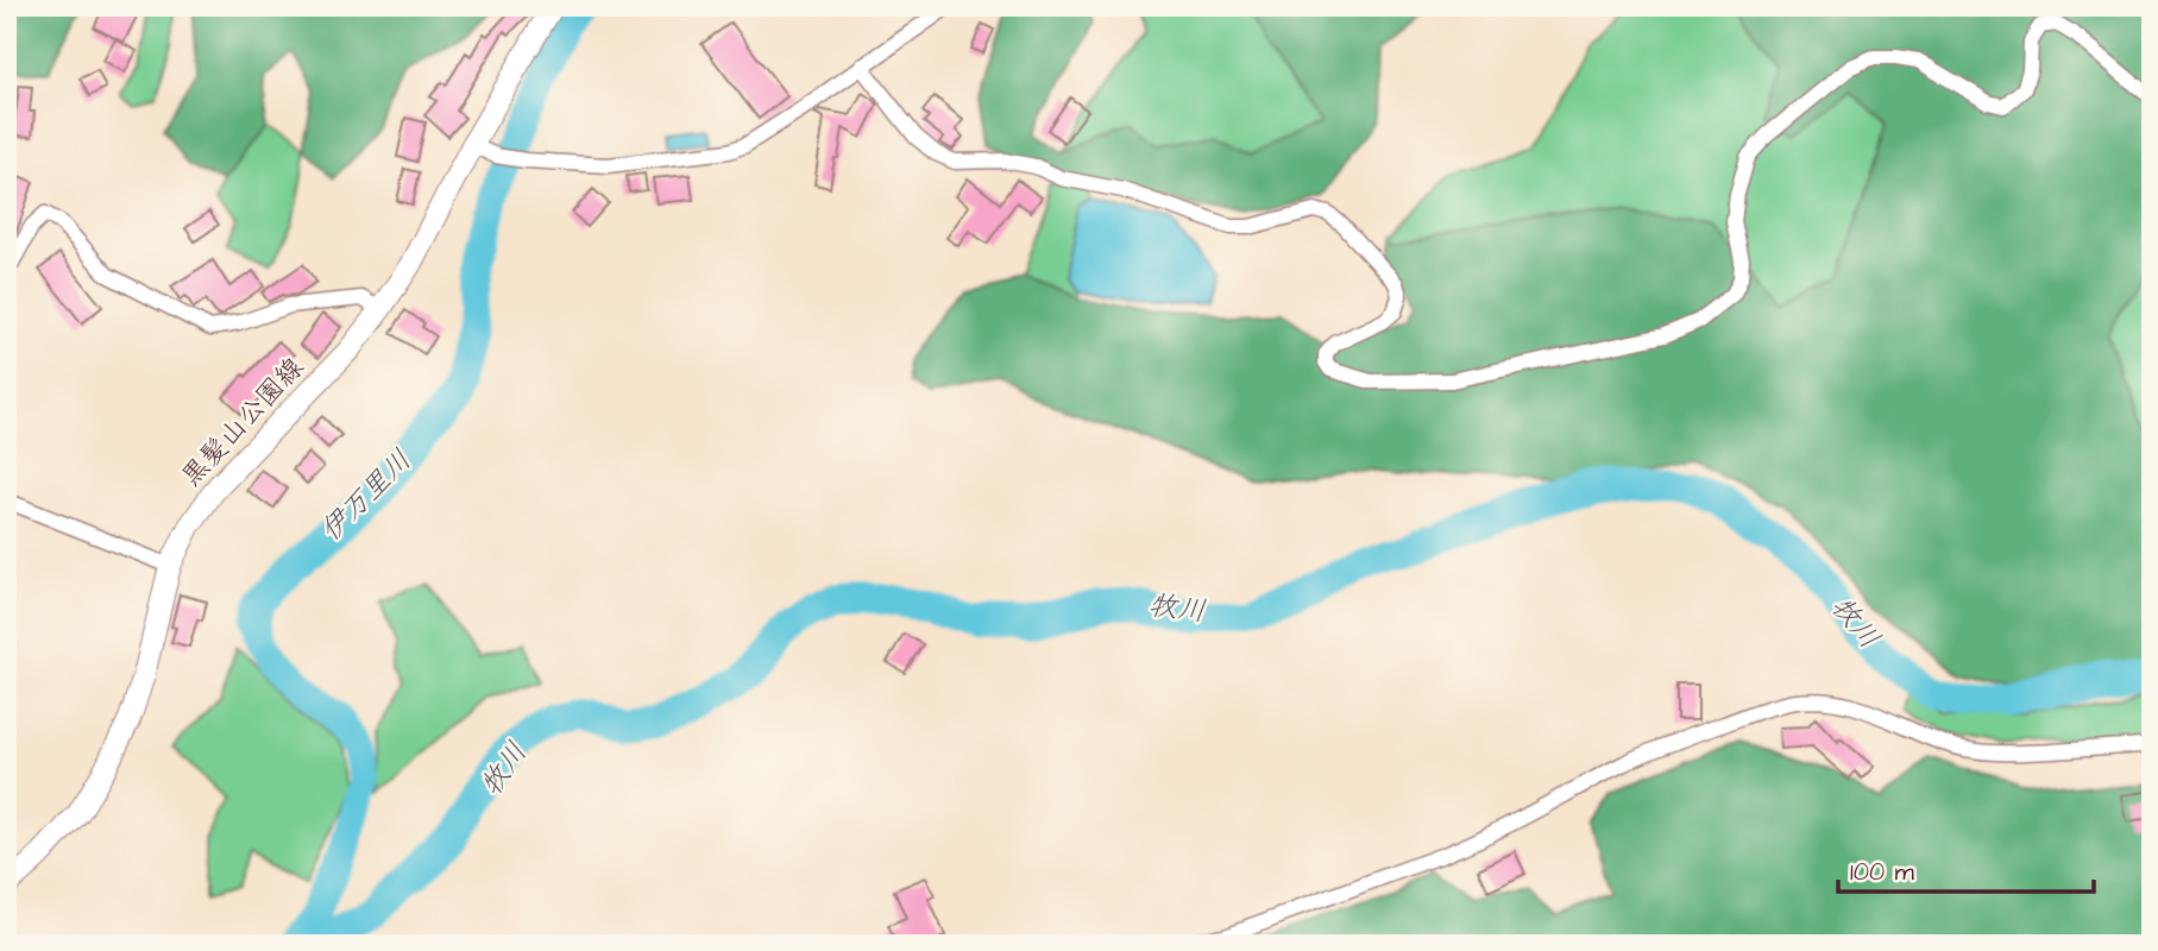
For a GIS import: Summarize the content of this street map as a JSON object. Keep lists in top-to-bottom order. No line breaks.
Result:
{"streets":{"main road":["黒髪山公園線"]},"water":["伊万里川","牧川"],"scale_bar":"100 m"}
